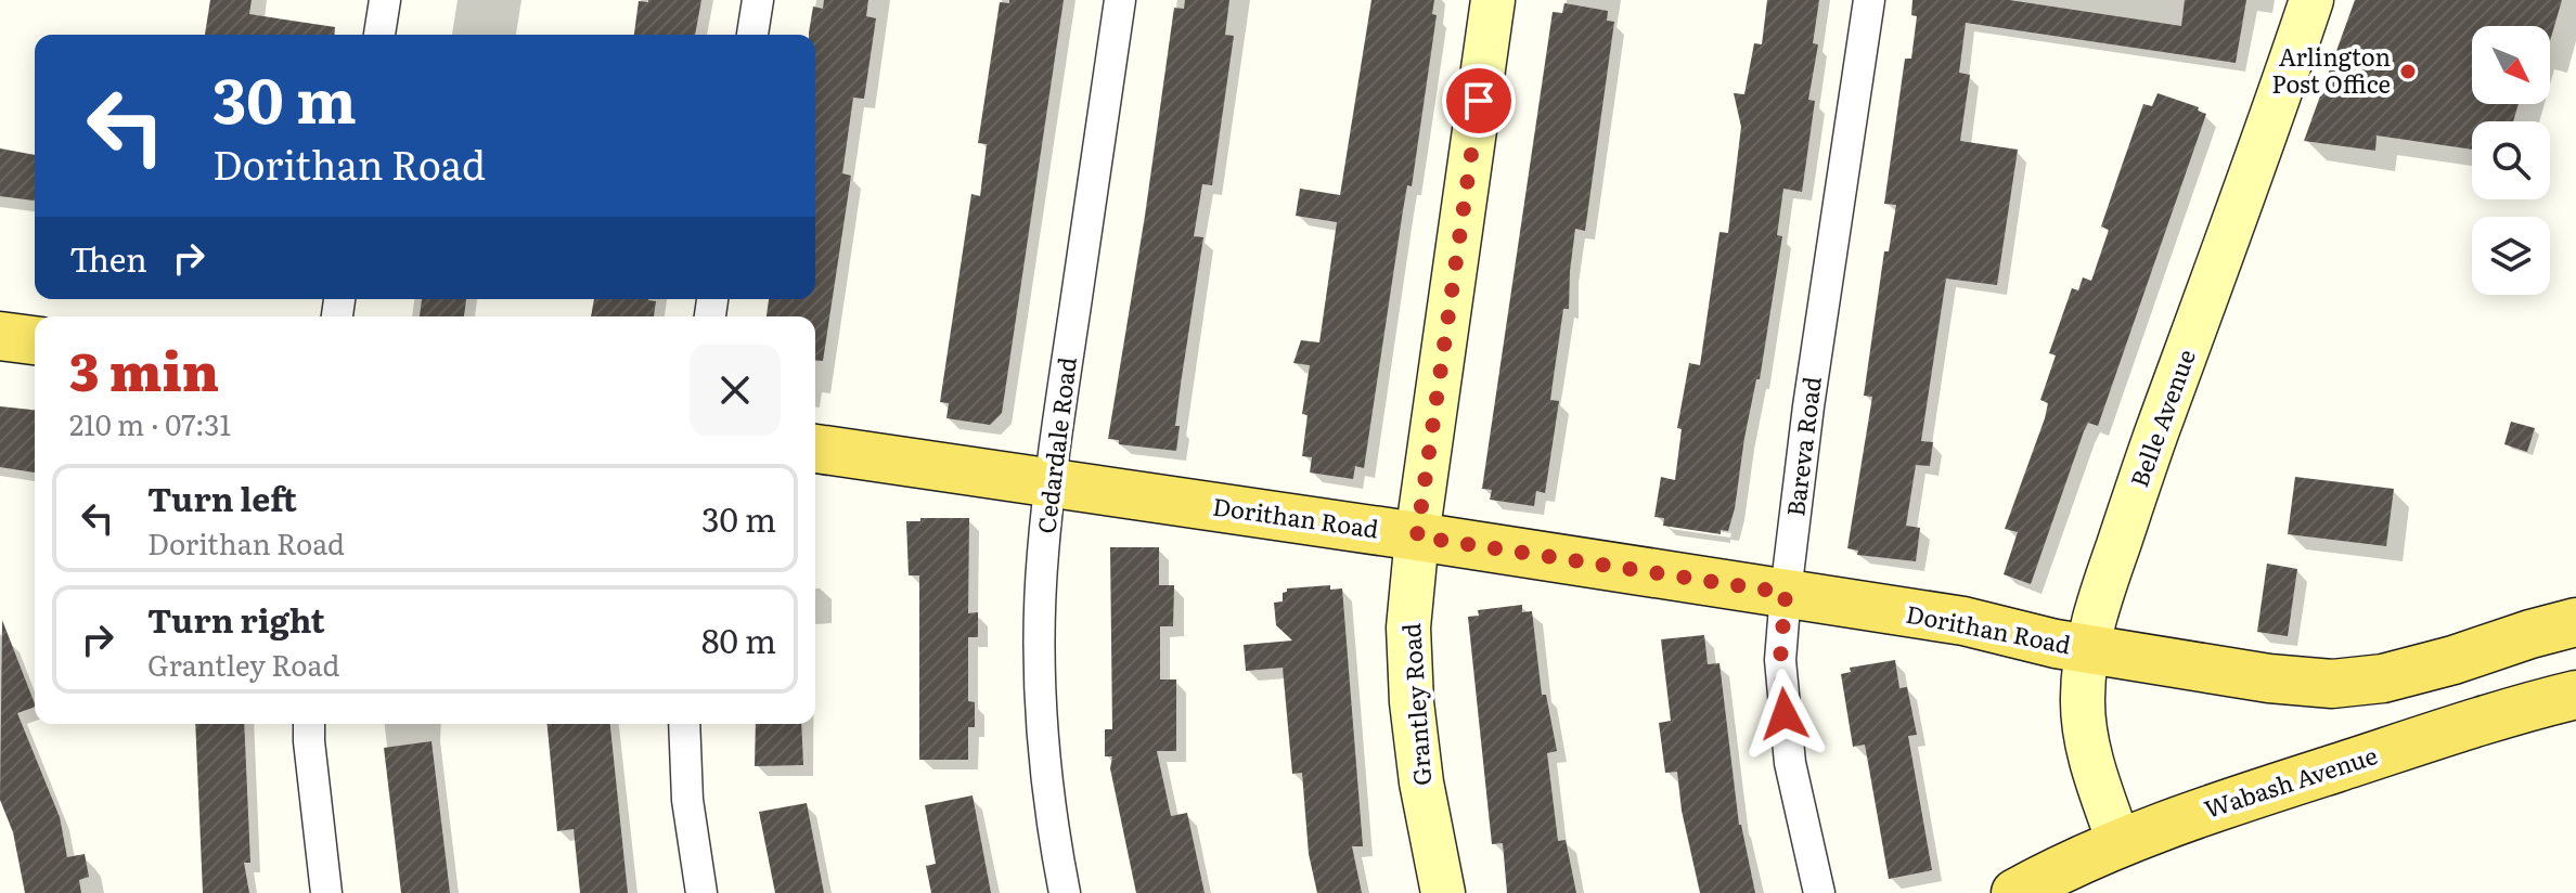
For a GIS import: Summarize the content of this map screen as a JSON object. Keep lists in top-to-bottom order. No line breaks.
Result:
{"streets":{"main road":["Dorithan Road","Wabash Avenue"],"street":["Belle Avenue","Cedardale Road","Bareva Road","Grantley Road"]},"crossings":[["Belle Avenue","Dorithan Road"],["Belle Avenue","Wabash Avenue"],["Cedardale Road","Dorithan Road"],["Bareva Road","Dorithan Road"],["Dorithan Road","Grantley Road"]],"places":["Arlington Post Office"],"north":"bottom right","page":{"turn":["30 m","Dorithan Road"],"then":"Then","heading":["3 min","210 m · 07:31"],"list":[{"name":"Turn left","note":"Dorithan Road","value":"30 m"},{"name":"Turn right","note":"Grantley Road","value":"80 m"}]}}
